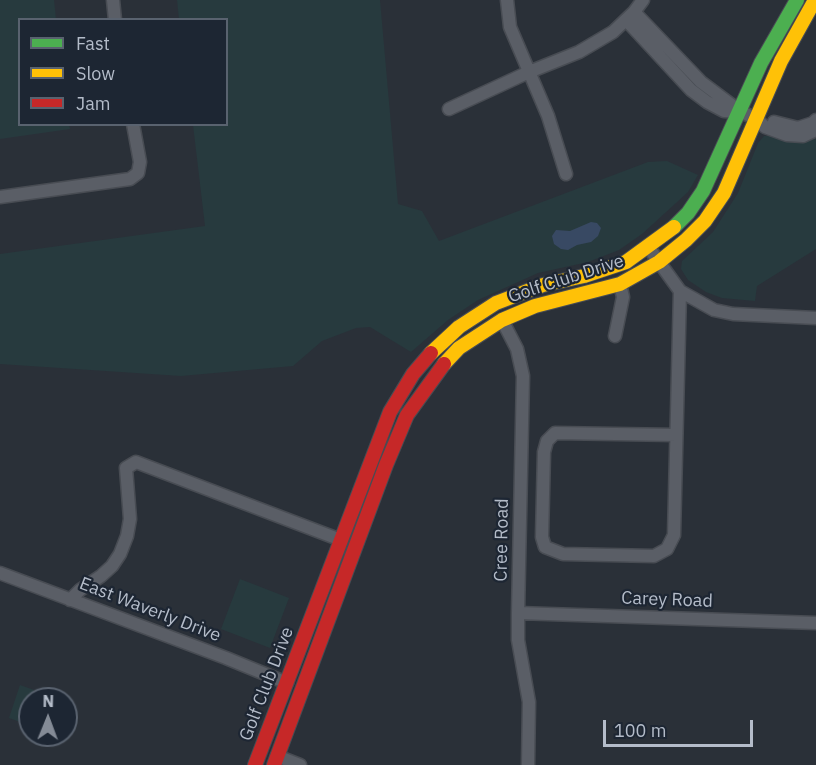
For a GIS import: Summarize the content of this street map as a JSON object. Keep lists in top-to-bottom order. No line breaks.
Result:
{"streets":{"street":["Golf Club Drive","Cree Road","Carey Road","East Waverly Drive"]},"crossings":[["Golf Club Drive","Cree Road"],["Golf Club Drive","East Waverly Drive"],["Cree Road","Carey Road"]],"legend":["Fast","Slow","Jam"],"scale_bar":"100 m","north":"top"}
